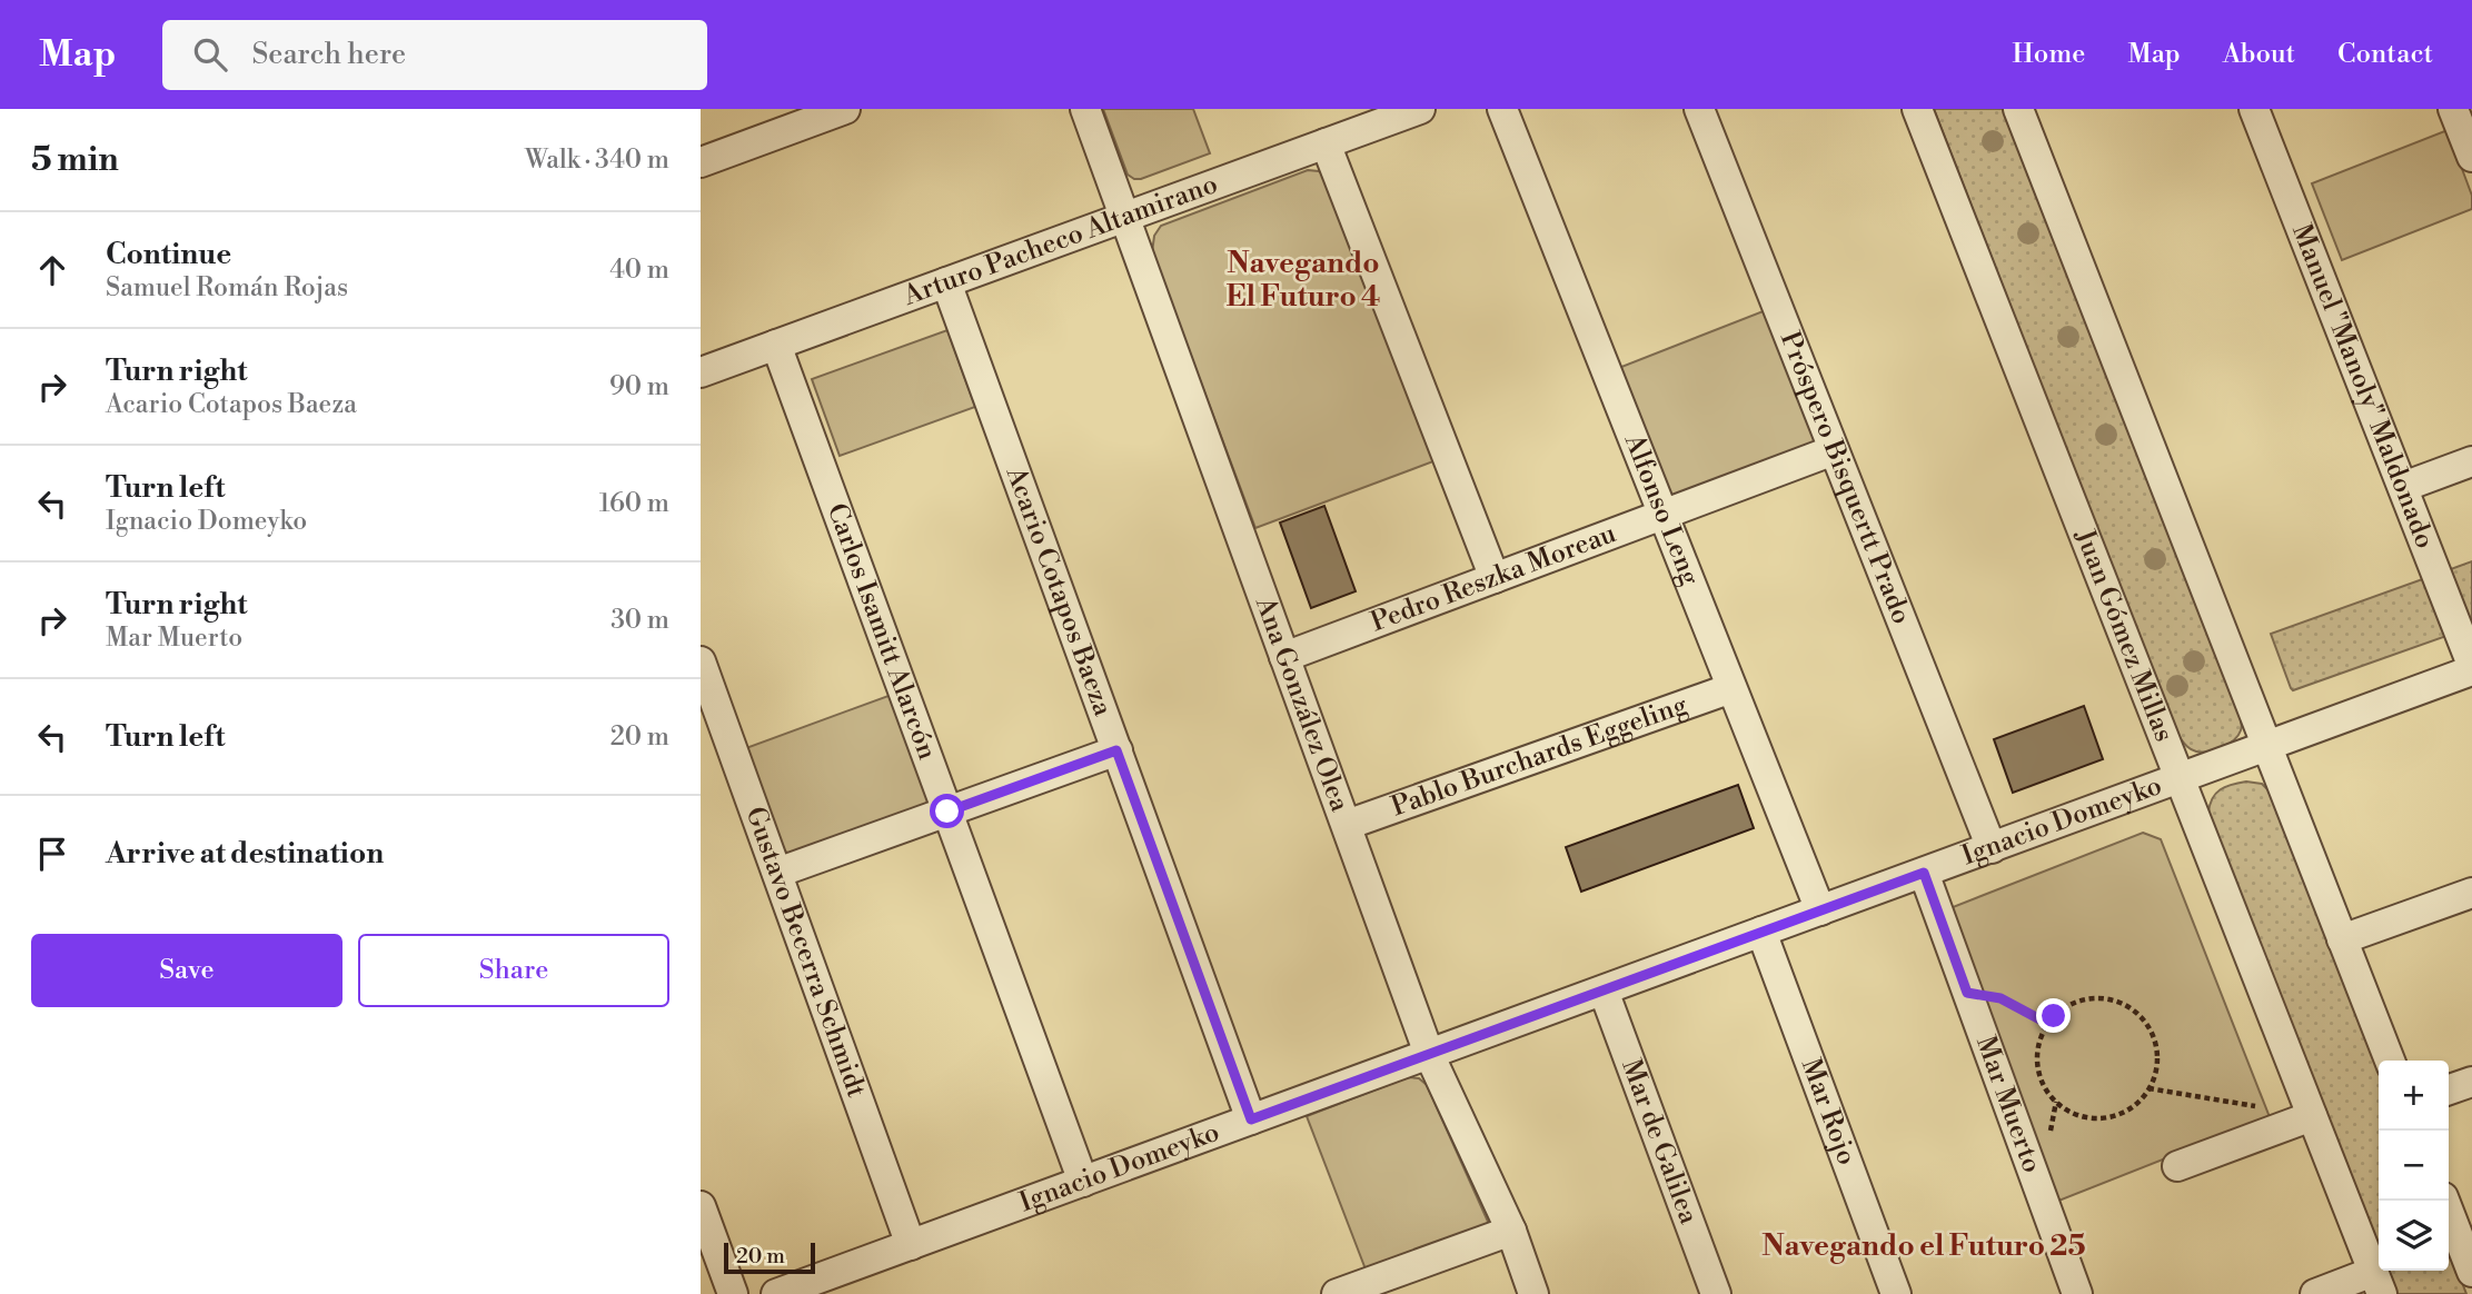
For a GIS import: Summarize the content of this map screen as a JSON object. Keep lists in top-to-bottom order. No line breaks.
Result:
{"streets":{"street":["Arturo Pacheco Altamirano","Manuel \"Manoly\" Maldonado","Próspero Bisquertt Prado","Alfonso Leng","Pedro Reszka Moreau","Acario Cotapos Baeza","Carlos Isamitt Alarcón","Juan Gómez Millas","Ana González Olea","Pablo Burchards Eggeling","Ignacio Domeyko","Gustavo Becerra Schmidt","Mar Muerto","Mar Rojo","Mar de Galilea"]},"crossings":[["Arturo Pacheco Altamirano","Acario Cotapos Baeza"],["Arturo Pacheco Altamirano","Carlos Isamitt Alarcón"],["Arturo Pacheco Altamirano","Ana González Olea"],["Próspero Bisquertt Prado","Pedro Reszka Moreau"],["Próspero Bisquertt Prado","Ignacio Domeyko"],["Alfonso Leng","Pedro Reszka Moreau"],["Alfonso Leng","Pablo Burchards Eggeling"],["Alfonso Leng","Ignacio Domeyko"],["Pedro Reszka Moreau","Ana González Olea"],["Acario Cotapos Baeza","Ignacio Domeyko"],["Carlos Isamitt Alarcón","Ignacio Domeyko"],["Juan Gómez Millas","Ignacio Domeyko"],["Ana González Olea","Pablo Burchards Eggeling"],["Ana González Olea","Ignacio Domeyko"],["Ignacio Domeyko","Gustavo Becerra Schmidt"],["Ignacio Domeyko","Mar Muerto"],["Ignacio Domeyko","Mar Rojo"],["Ignacio Domeyko","Mar de Galilea"]],"districts":["Navegando El Futuro 4","Navegando el Futuro 25"],"scale_bar":"20 m","page":{"header":"Map","search":"Search here","nav":["Home","Map","About","Contact"],"heading":["5 min","Walk · 340 m"],"list":[["Continue","Samuel Román Rojas","40 m"],["Turn right","Acario Cotapos Baeza","90 m"],["Turn left","Ignacio Domeyko","160 m"],["Turn right","Mar Muerto","30 m"],["Turn left","20 m"],"Arrive at destination"],"buttons":["Save","Share"],"map_buttons":["+","−"],"scale":"20 m"}}
